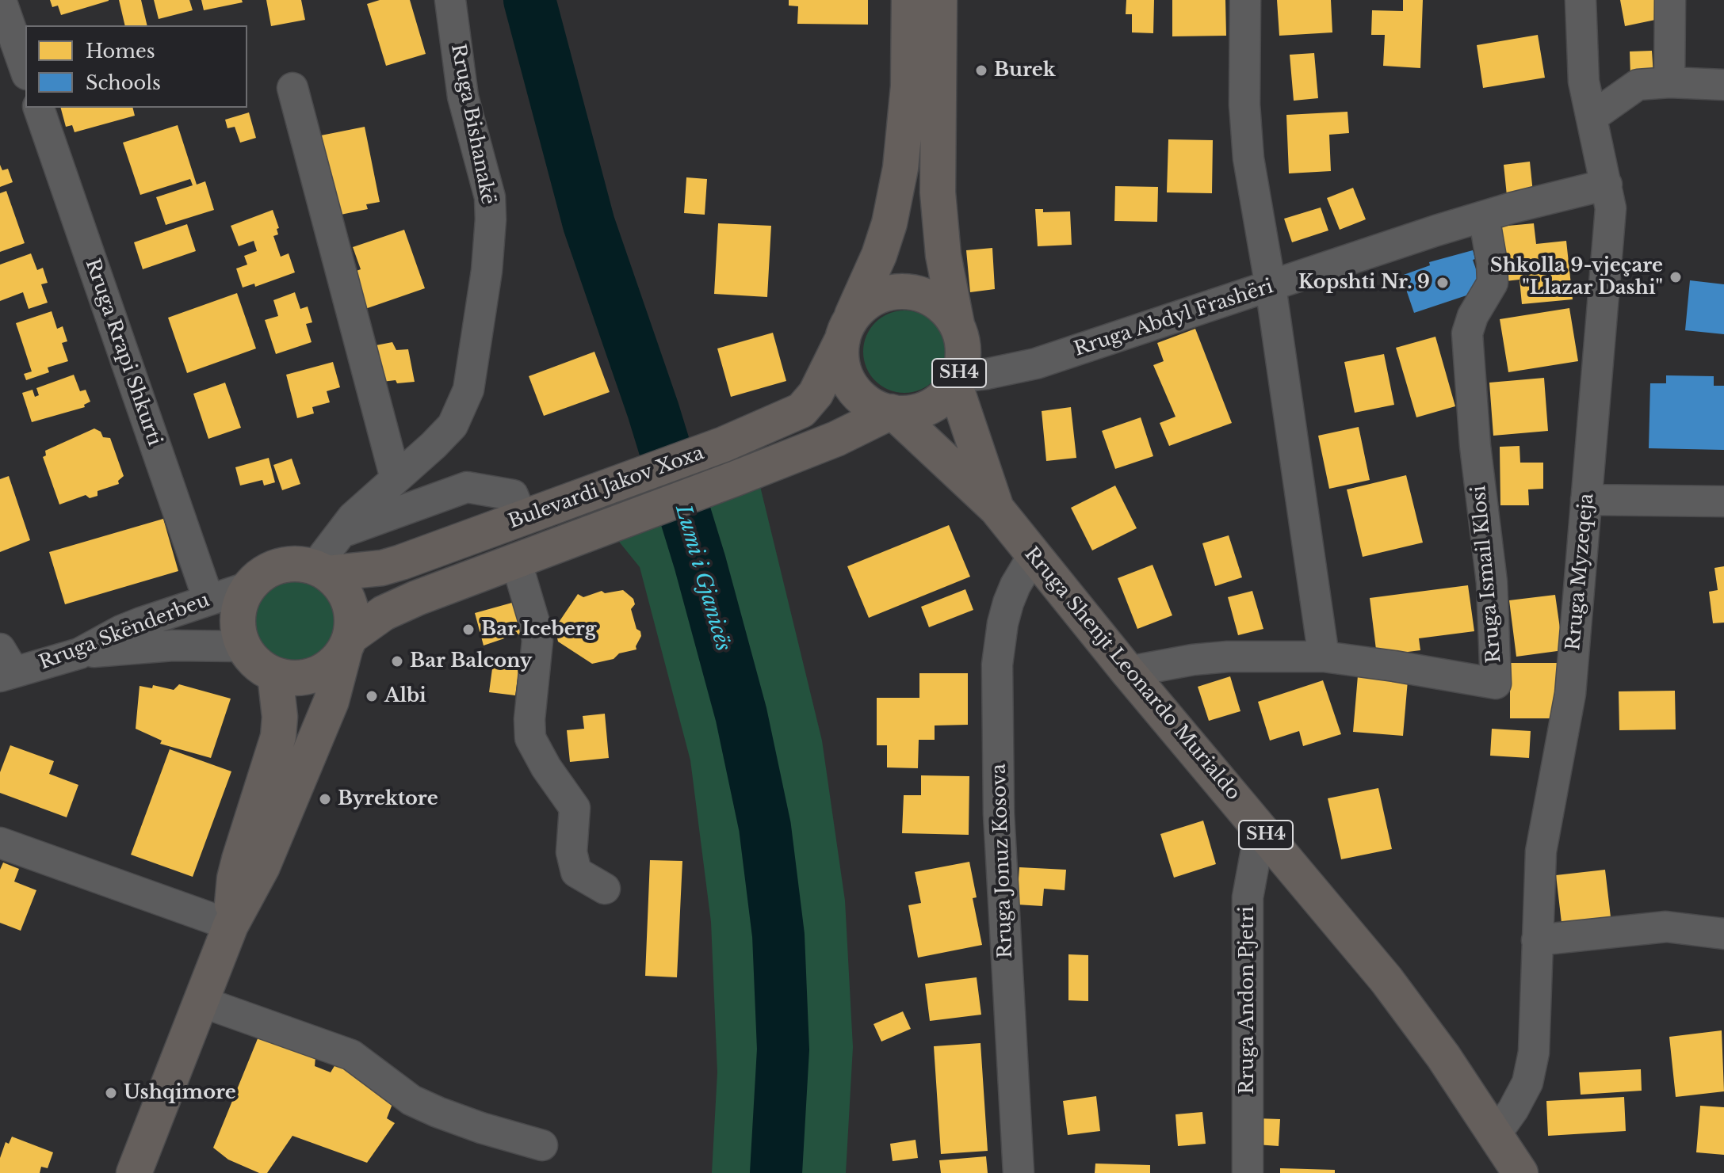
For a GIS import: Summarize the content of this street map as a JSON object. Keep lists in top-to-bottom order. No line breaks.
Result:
{"streets":{"main road":["SH4","Bulevardi Jakov Xoxa","Rruga Shenjt Leonardo Murialdo"],"street":["Rruga Bishanakë","Rruga Abdyl Frashëri","Rruga Rrapi Shkurti","Rruga Myzeqeja","Rruga Ismail Klosi","Rruga Skënderbeu","Rruga Jonuz Kosova","Rruga Andon Pjetri"]},"crossings":[["Rruga Bishanakë","Bulevardi Jakov Xoxa"],["Rruga Bishanakë","Rruga Skënderbeu"],["Rruga Abdyl Frashëri","SH4"],["Rruga Abdyl Frashëri","Bulevardi Jakov Xoxa"],["Rruga Abdyl Frashëri","Rruga Myzeqeja"],["Rruga Abdyl Frashëri","Rruga Ismail Klosi"],["Rruga Abdyl Frashëri","Rruga Shenjt Leonardo Murialdo"],["Rruga Rrapi Shkurti","Rruga Skënderbeu"],["SH4","Bulevardi Jakov Xoxa"],["SH4","Rruga Shenjt Leonardo Murialdo"],["Bulevardi Jakov Xoxa","Rruga Skënderbeu"],["Bulevardi Jakov Xoxa","Rruga Shenjt Leonardo Murialdo"],["Rruga Myzeqeja","Rruga Shenjt Leonardo Murialdo"],["Rruga Ismail Klosi","Rruga Shenjt Leonardo Murialdo"],["Rruga Shenjt Leonardo Murialdo","Rruga Jonuz Kosova"],["Rruga Shenjt Leonardo Murialdo","Rruga Andon Pjetri"]],"water":["Lumi i Gjanicës"],"places":["Burek","Shkolla 9-vjeçare \"Llazar Dashi\"","Kopshti Nr. 9","Bar Iceberg","Bar Balcony","Albi","Byrektore","Ushqimore"],"legend":["Homes","Schools"]}
